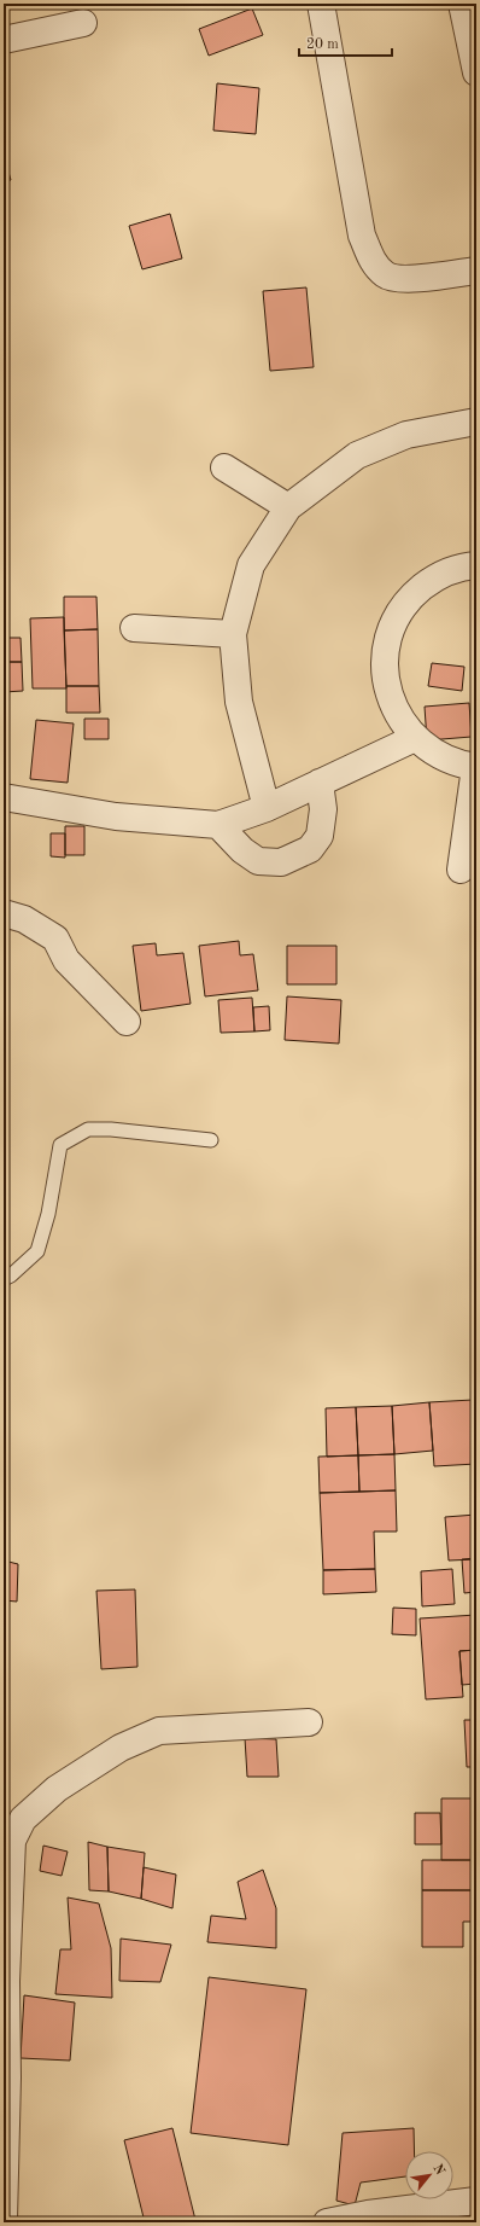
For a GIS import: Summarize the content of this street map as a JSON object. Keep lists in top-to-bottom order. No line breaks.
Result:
{"scale_bar":"20 m","north":"top right"}
